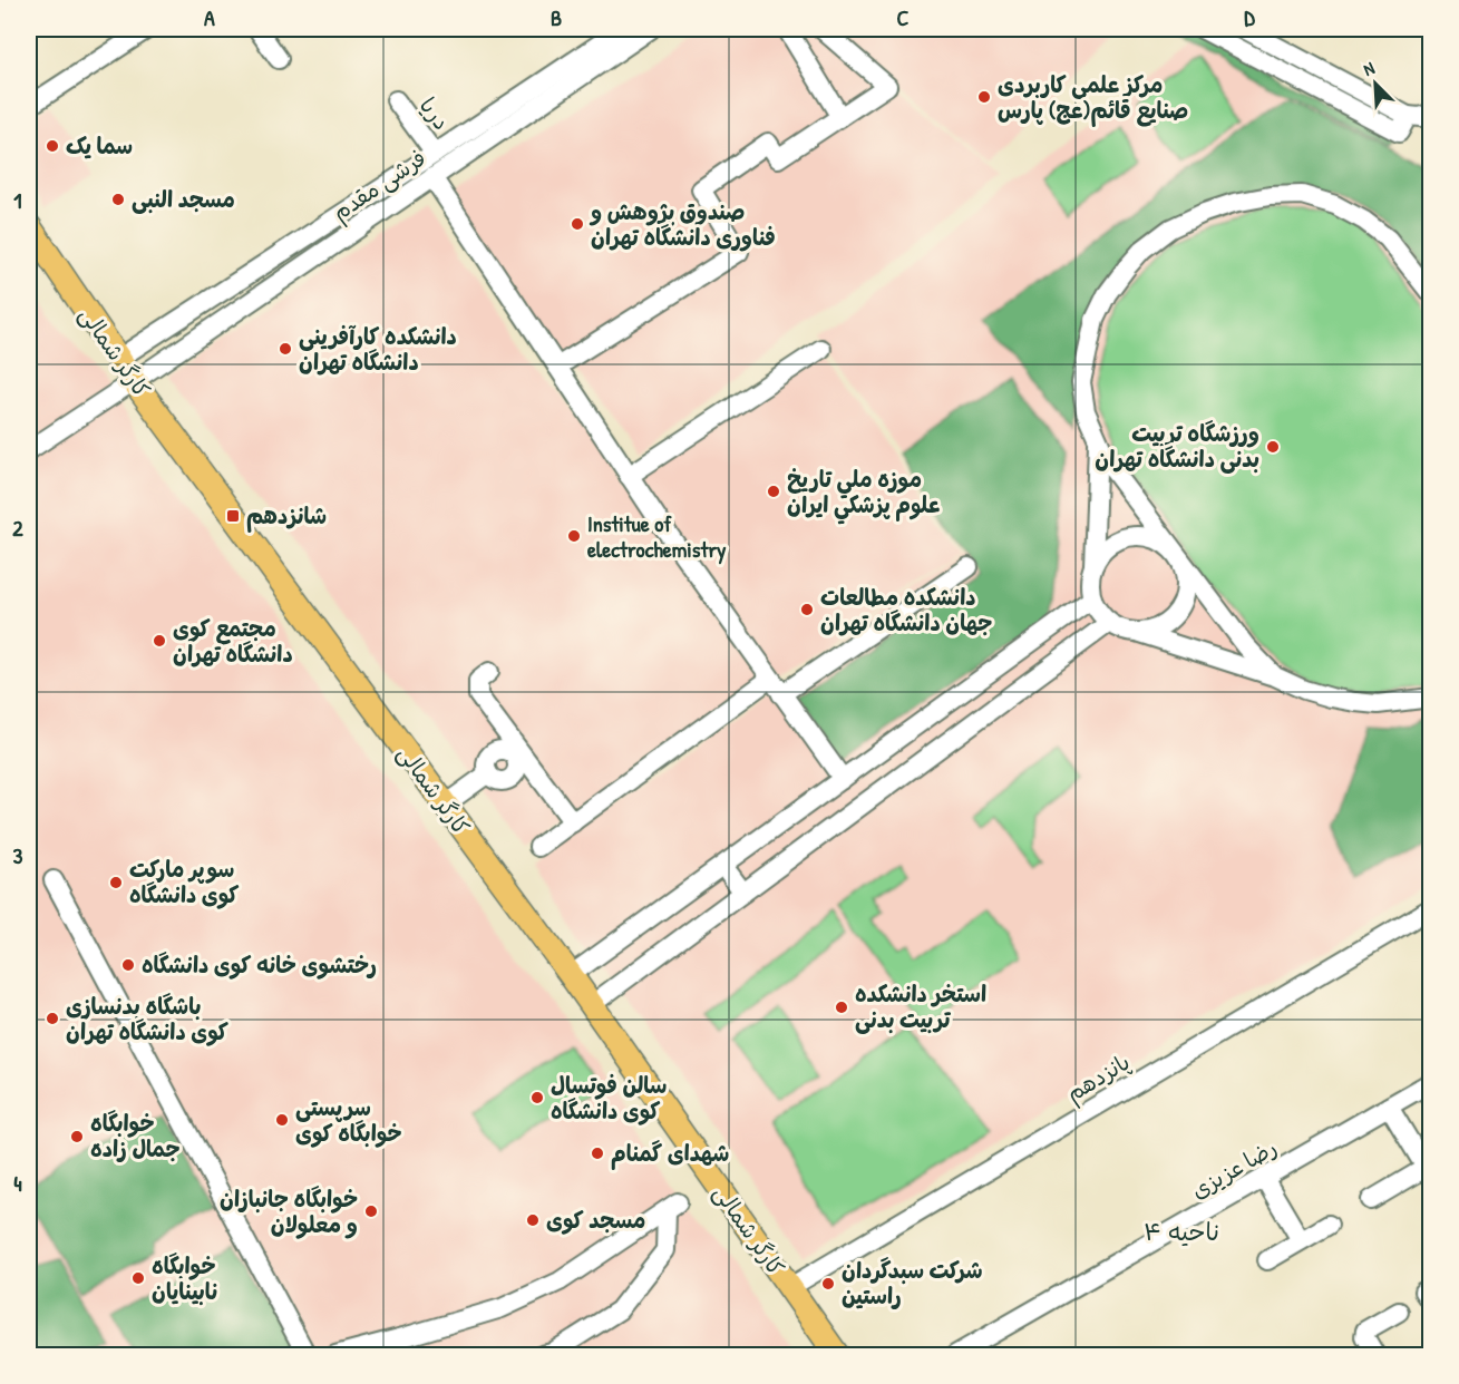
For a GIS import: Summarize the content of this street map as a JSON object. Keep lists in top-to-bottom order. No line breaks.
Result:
{"streets":{"main road":["کارگر شمالی"],"street":["دریا","فرشی مقدم","پانزدهم","رضا عزیزی"]},"crossings":[["دریا","فرشی مقدم"],["فرشی مقدم","کارگر شمالی"],["کارگر شمالی","پانزدهم"]],"districts":["ناحیه ۴"],"places":{"other":["مرکز علمی کاربردی صنایع قائم(عج) پارس","سما یک","مسجد النبی","صندوق پژوهش و فناوری دانشگاه تهران","دانشکده کارآفرینی دانشگاه تهران","ورزشگاه تربیت بدنی دانشگاه تهران","موزه ملي تاريخ علوم پزشكي ايران","Institue of electrochemistry","دانشکده مطالعات جهان دانشگاه تهران","مجتمع کوی دانشگاه تهران","سوپر مارکت کوی دانشگاه","رختشوی خانه کوی دانشگاه","استخر دانشکده تربیت بدنی","باشگاه بدنسازی کوی دانشگاه تهران","سالن فوتسال کوی دانشگاه","سرپستی خوابگاه کوی","خوابگاه جمال زاده","شهدای گمنام","خوابگاه جانبازان و معلولان","مسجد کوی","خوابگاه نابینایان","شرکت سبدگردان راستین"],"transit":["شانزدهم"]},"north":"top left","grid":{"columns":["A","B","C","D"],"rows":["1","2","3","4"]}}
